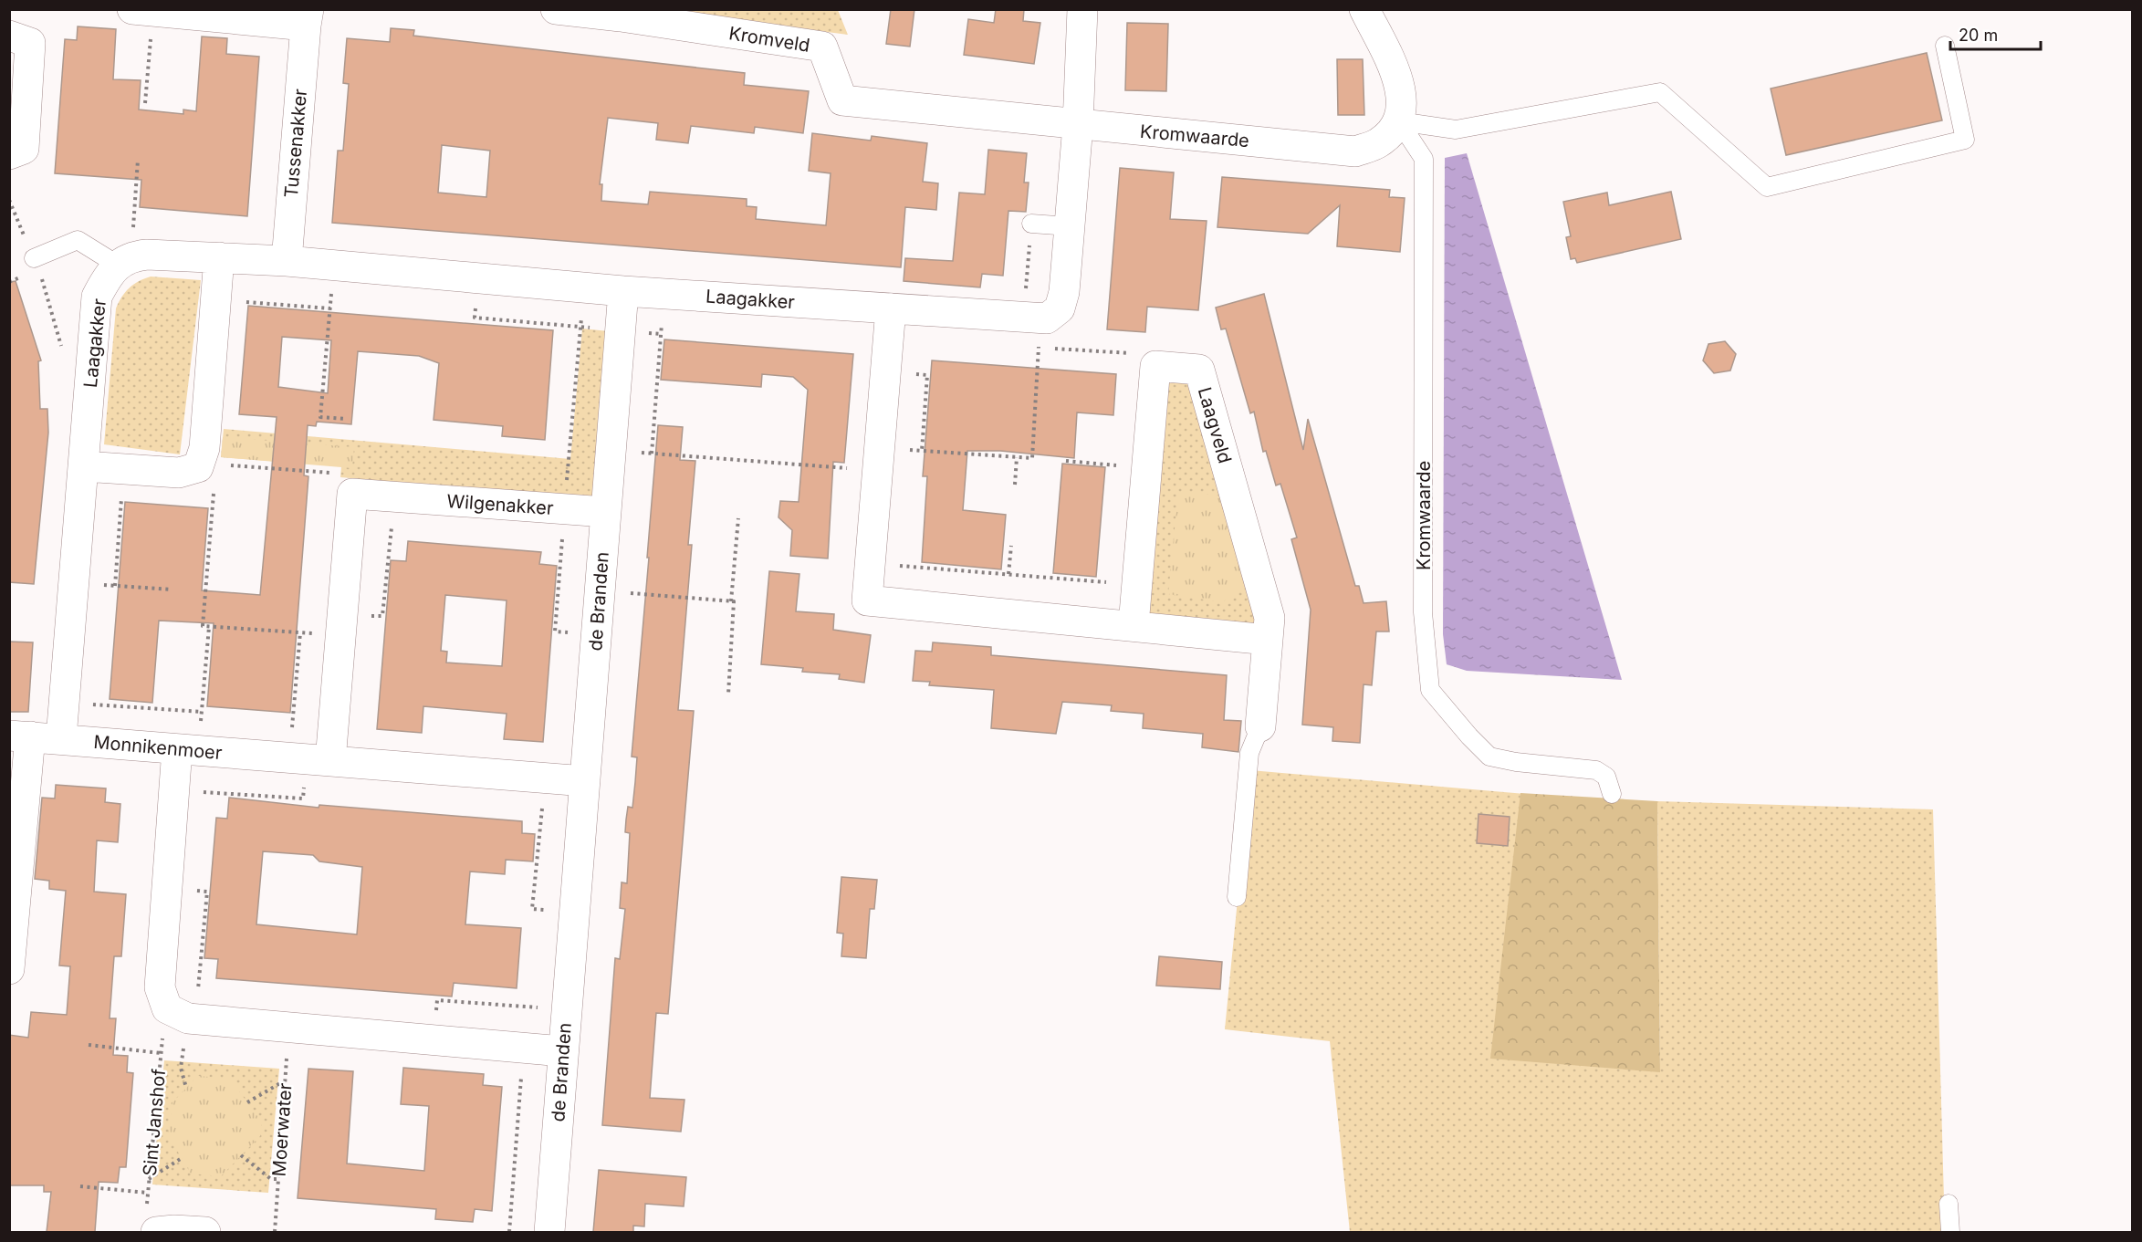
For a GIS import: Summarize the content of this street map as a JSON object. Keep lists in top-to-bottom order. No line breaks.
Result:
{"streets":{"street":["Kromveld","Kromwaarde","Tussenakker","Laagakker","Laagveld","Wilgenakker","de Branden","Monnikenmoer"],"path":["Sint Janshof","Moerwater"]},"crossings":[["Kromveld","Kromwaarde"],["Tussenakker","Laagakker"],["Laagakker","de Branden"],["Laagakker","Monnikenmoer"],["Wilgenakker","de Branden"],["de Branden","Monnikenmoer"]],"scale_bar":"20 m"}
